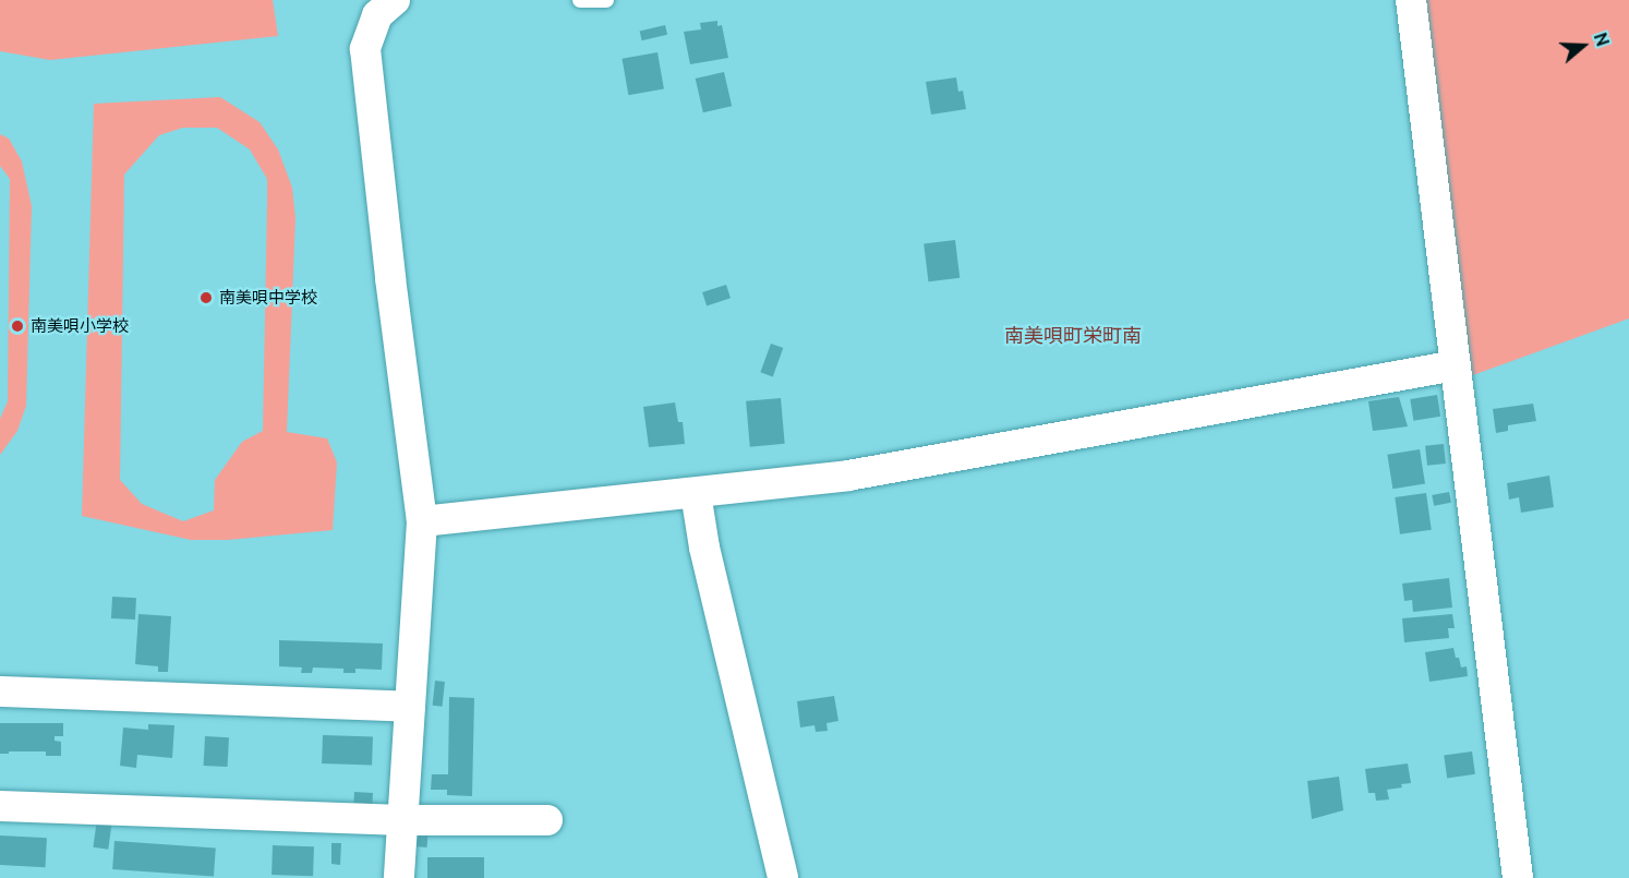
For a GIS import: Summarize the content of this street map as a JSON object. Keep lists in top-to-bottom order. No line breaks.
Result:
{"districts":["南美唄町栄町南"],"places":["南美唄中学校","南美唄小学校"],"north":"right"}
